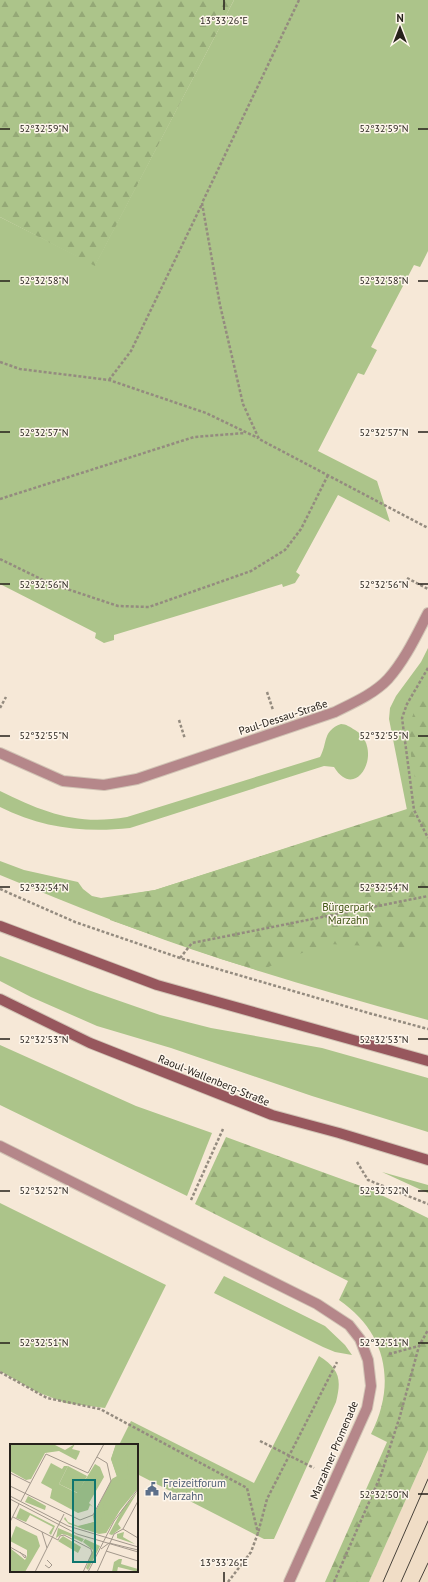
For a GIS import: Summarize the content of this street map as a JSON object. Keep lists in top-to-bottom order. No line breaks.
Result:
{"streets":{"main road":["Raoul-Wallenberg-Straße"],"street":["Paul-Dessau-Straße","Marzahner Promenade"]},"parks":["Bürgerpark Marzahn"],"places":{"public building":["Freizeitforum Marzahn"]},"north":"top","coordinates":["13°33'26\"E","52°32'59\"N","52°32'58\"N","52°32'57\"N","52°32'56\"N","52°32'55\"N","52°32'54\"N","52°32'53\"N","52°32'52\"N","52°32'51\"N","52°32'50\"N"]}
